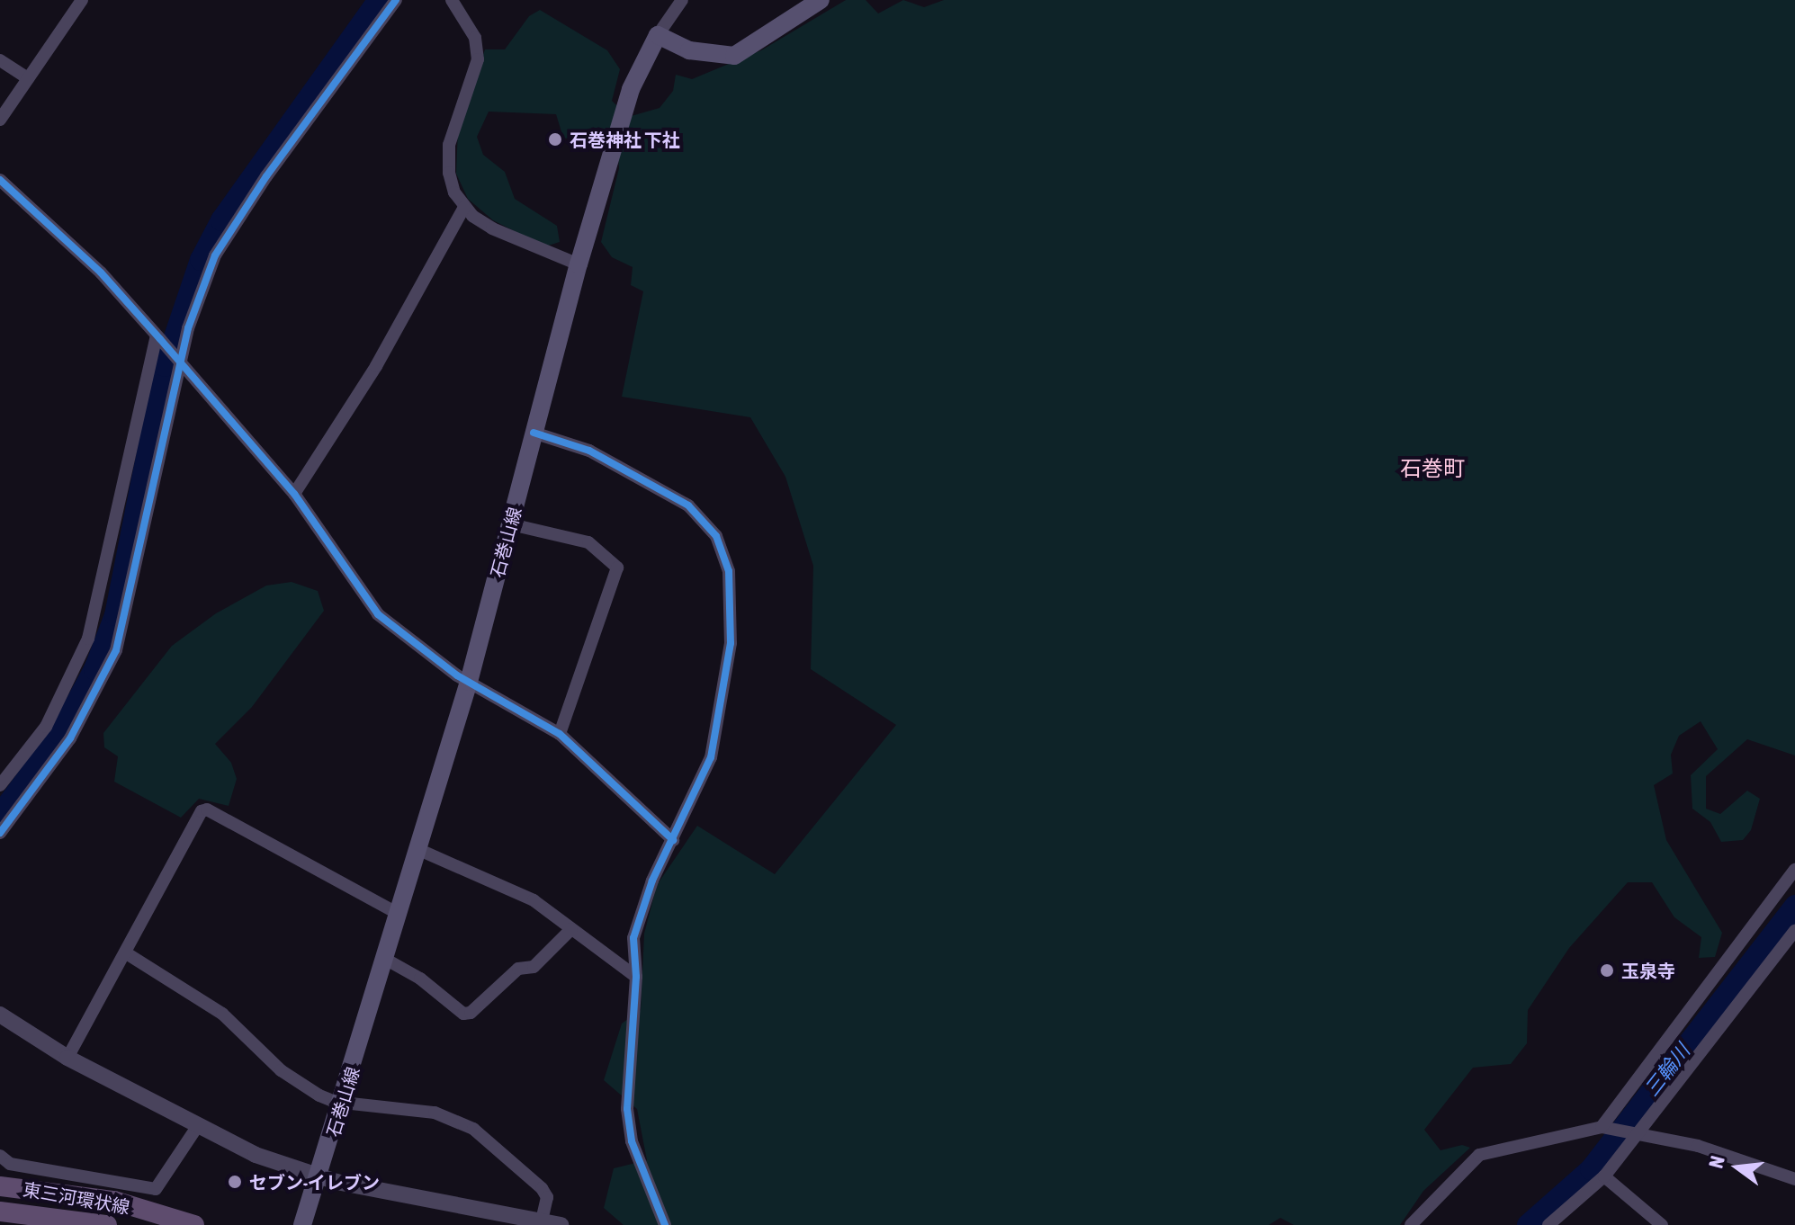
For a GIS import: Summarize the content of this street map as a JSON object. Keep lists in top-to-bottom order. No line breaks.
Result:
{"streets":{"main road":["石巻山線","東三河環状線"]},"districts":["石巻町"],"water":["三輪川"],"places":["石巻神社 下社","玉泉寺","セブン-イレブン"],"north":"left"}
